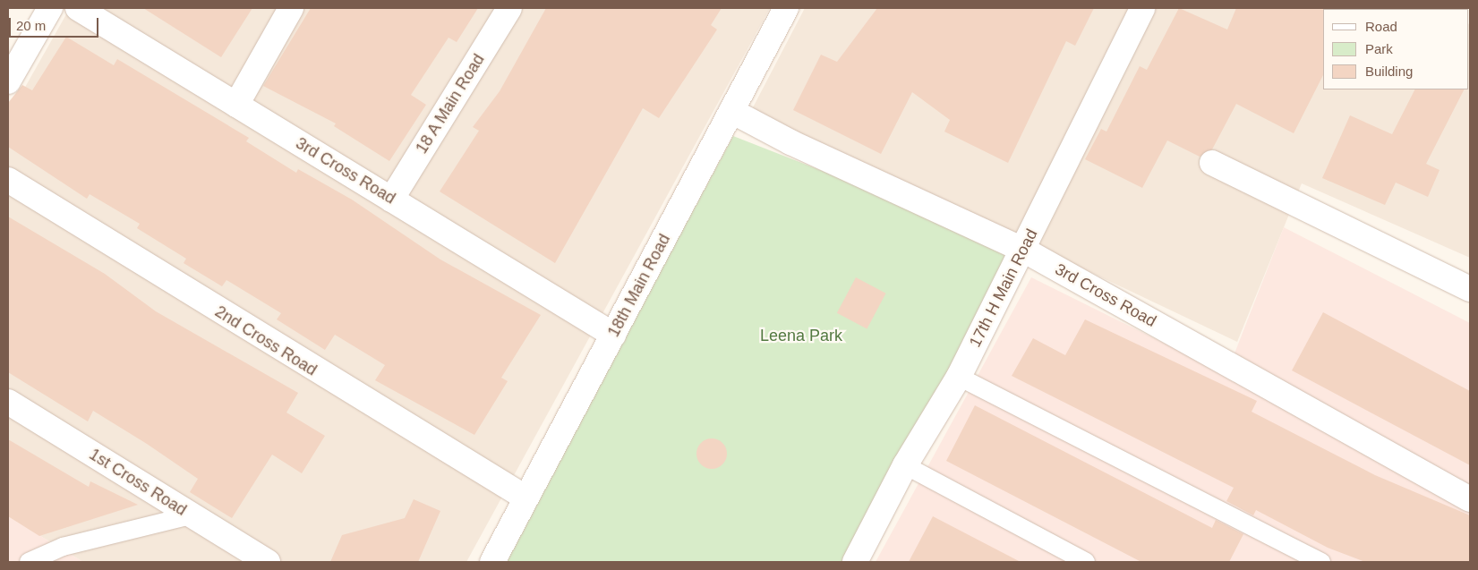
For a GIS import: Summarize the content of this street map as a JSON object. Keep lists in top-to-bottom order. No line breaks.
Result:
{"streets":{"street":["18 A Main Road","3rd Cross Road","18th Main Road","17th H Main Road","2nd Cross Road","1st Cross Road"]},"crossings":[["18 A Main Road","3rd Cross Road"],["3rd Cross Road","18th Main Road"],["3rd Cross Road","17th H Main Road"],["18th Main Road","2nd Cross Road"]],"parks":["Leena Park"],"legend":["Road","Park","Building"],"scale_bar":"20 m"}
